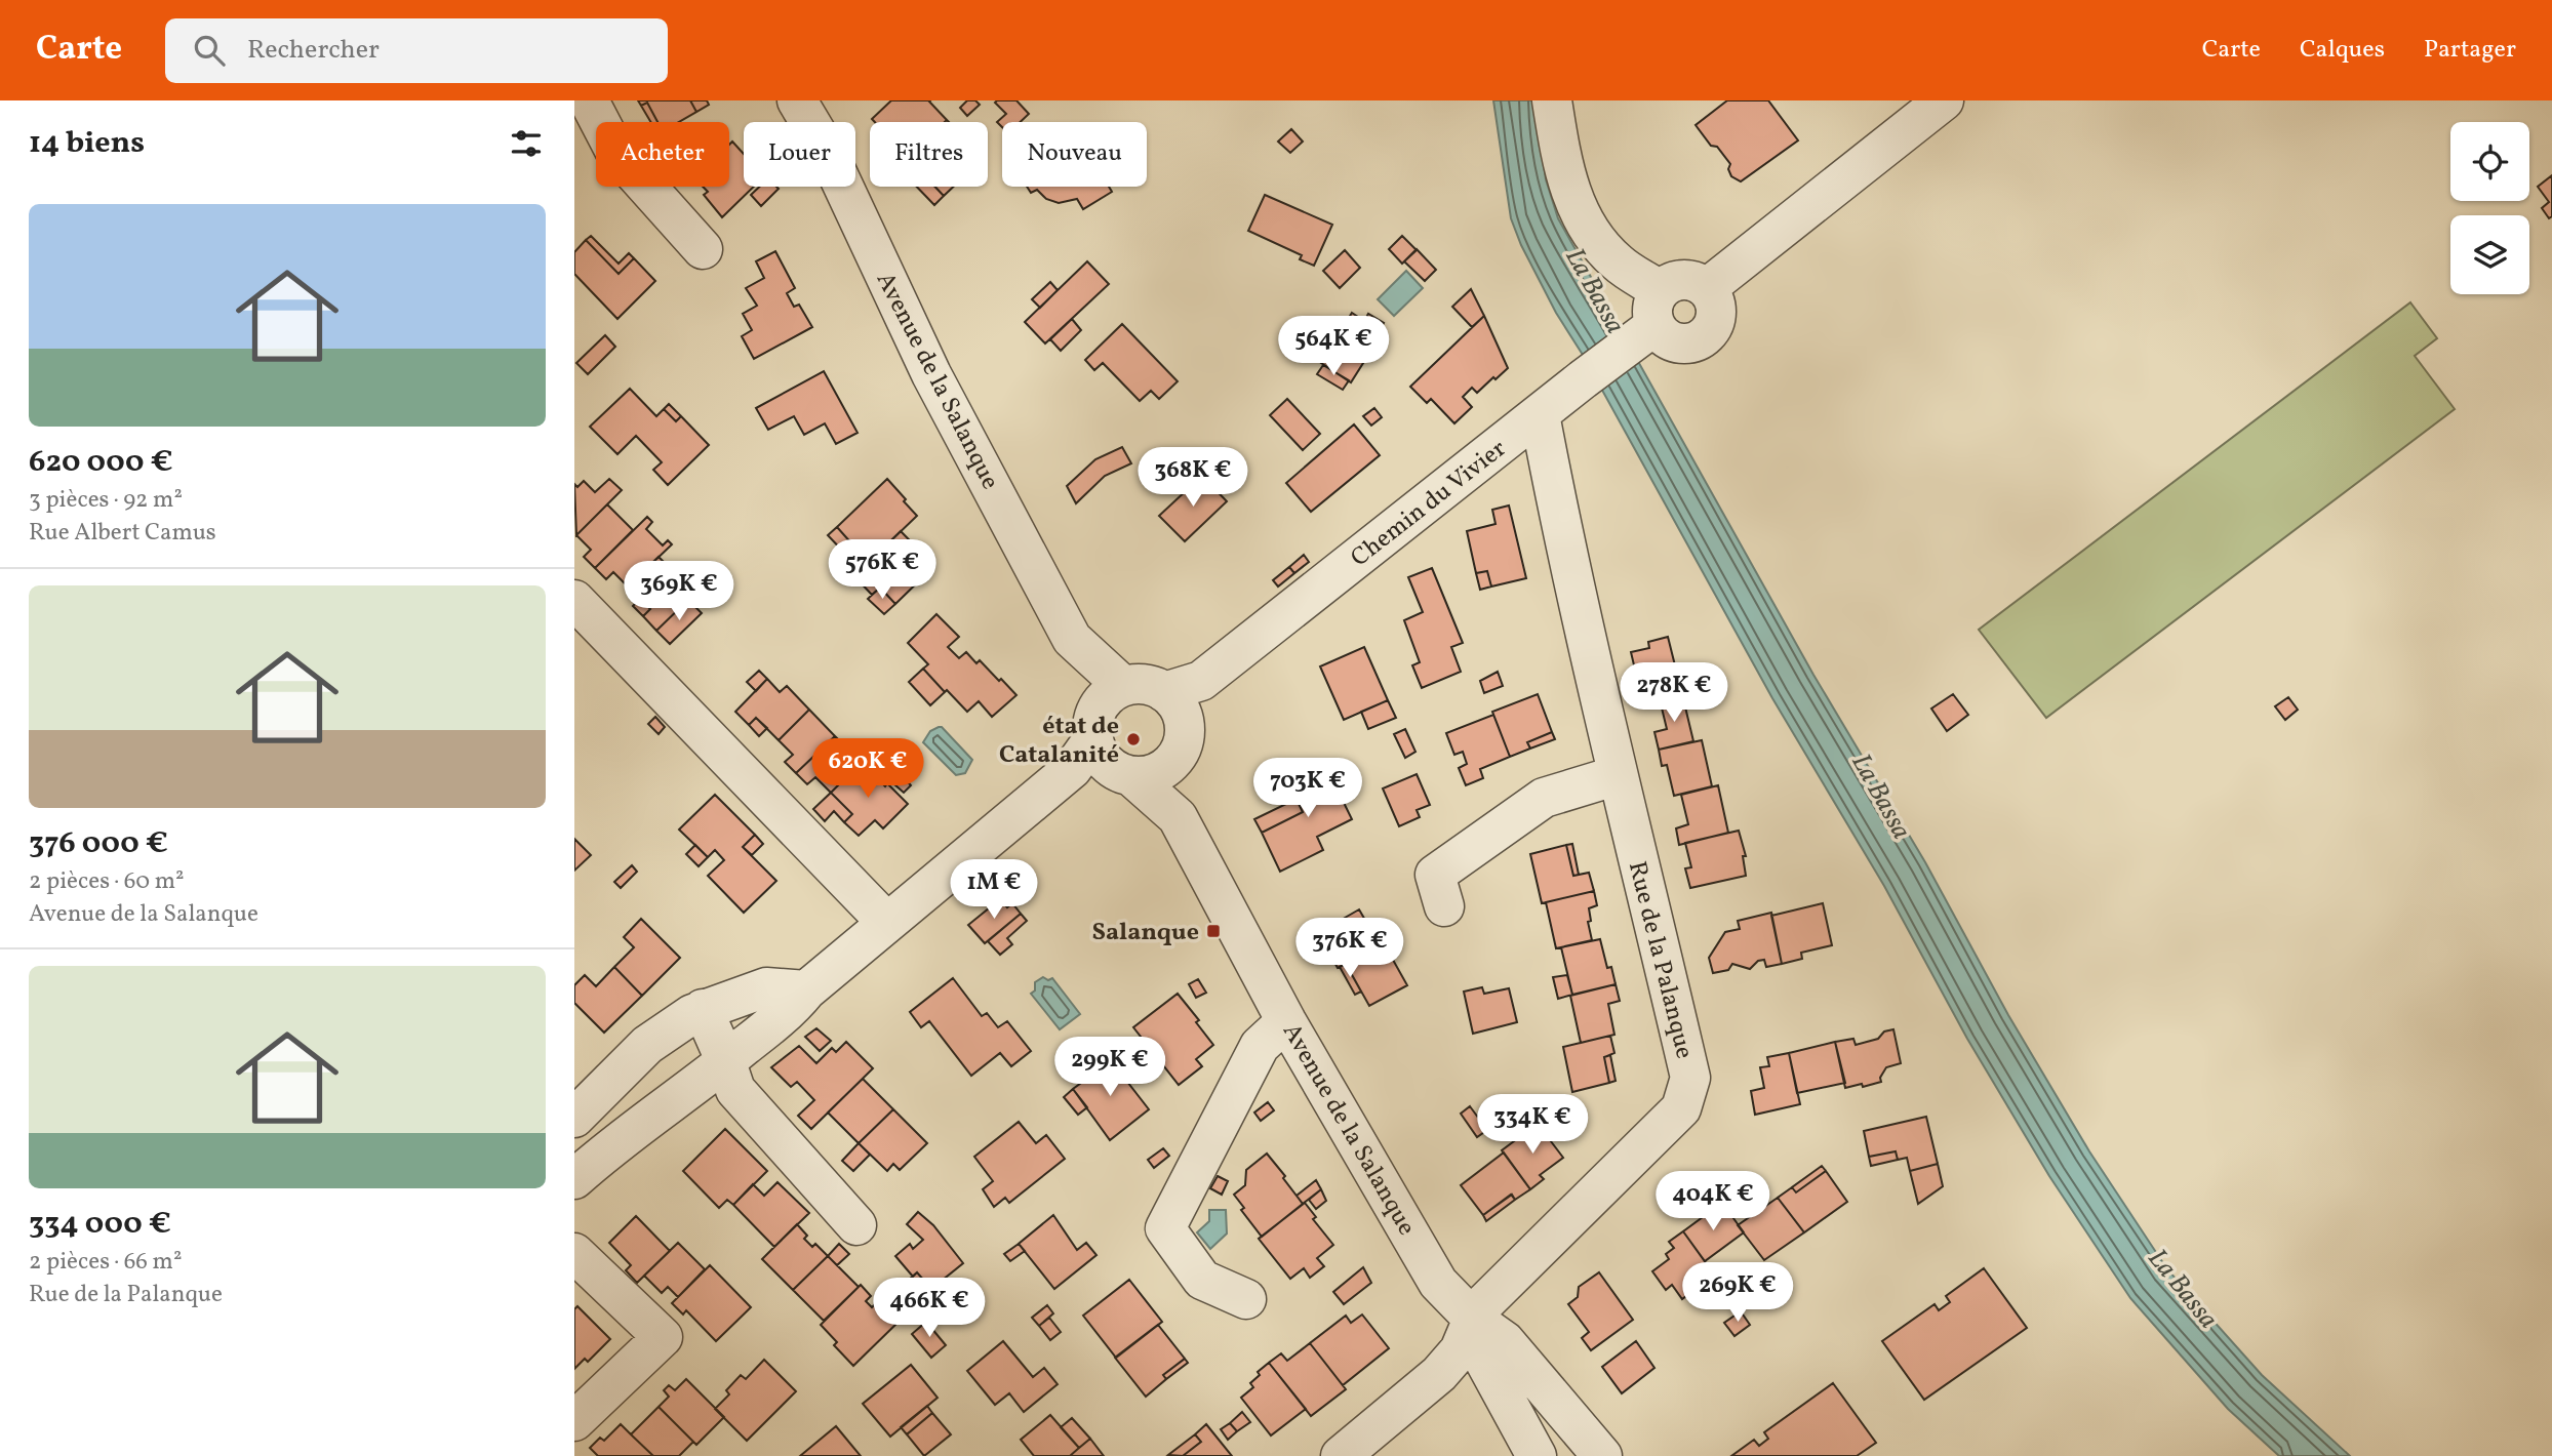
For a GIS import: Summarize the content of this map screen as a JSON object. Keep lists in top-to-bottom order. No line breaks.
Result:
{"streets":{"street":["Avenue de la Salanque","Chemin du Vivier","Rue de la Palanque"]},"crossings":[["Avenue de la Salanque","Chemin du Vivier"],["Avenue de la Salanque","Rue de la Palanque"],["Chemin du Vivier","Rue de la Palanque"]],"water":["La Bassa"],"places":{"other":["état de Catalanité"],"transit":["Salanque"]},"page":{"header":"Carte","search":"Rechercher","nav":["Carte","Calques","Partager"],"heading":"14 biens","chip":["Acheter","Louer","Filtres","Nouveau"],"list":[{"name":"620 000 €","note":"3 pièces · 92 m² · Rue Albert Camus"},{"name":"376 000 €","note":"2 pièces · 60 m² · Avenue de la Salanque"},{"name":"334 000 €","note":"2 pièces · 66 m² · Rue de la Palanque"}],"price":["564K €","368K €","576K €","369K €","278K €","620K €","703K €","1M €","376K €","299K €","334K €","404K €","269K €","466K €"]}}
